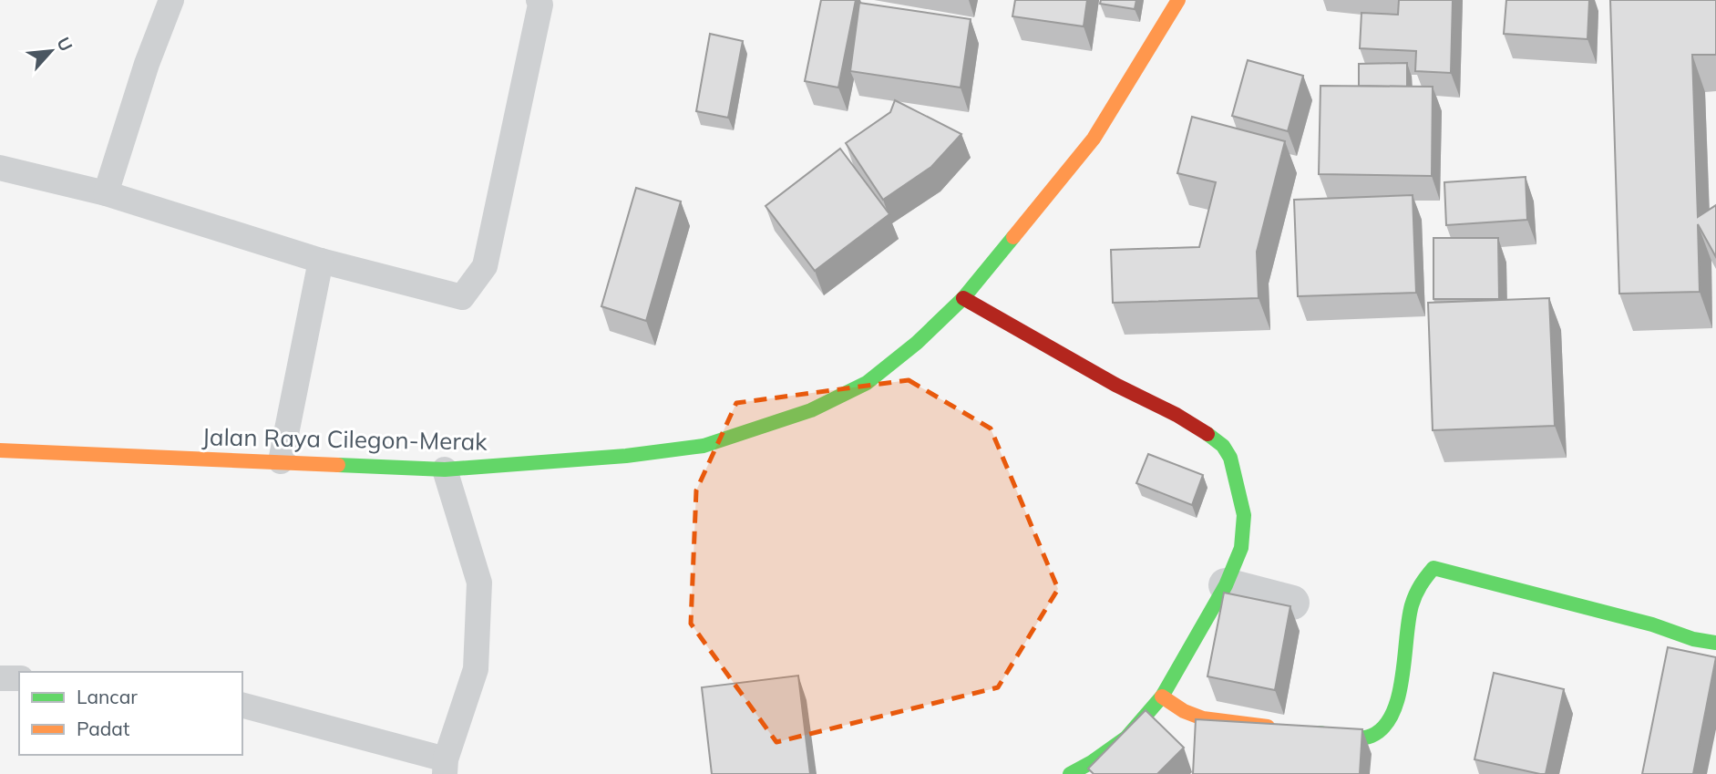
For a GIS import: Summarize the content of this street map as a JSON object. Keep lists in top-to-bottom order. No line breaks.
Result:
{"streets":{"main road":["Jalan Raya Cilegon-Merak"]},"legend":["Lancar","Padat"],"north":"top right"}
